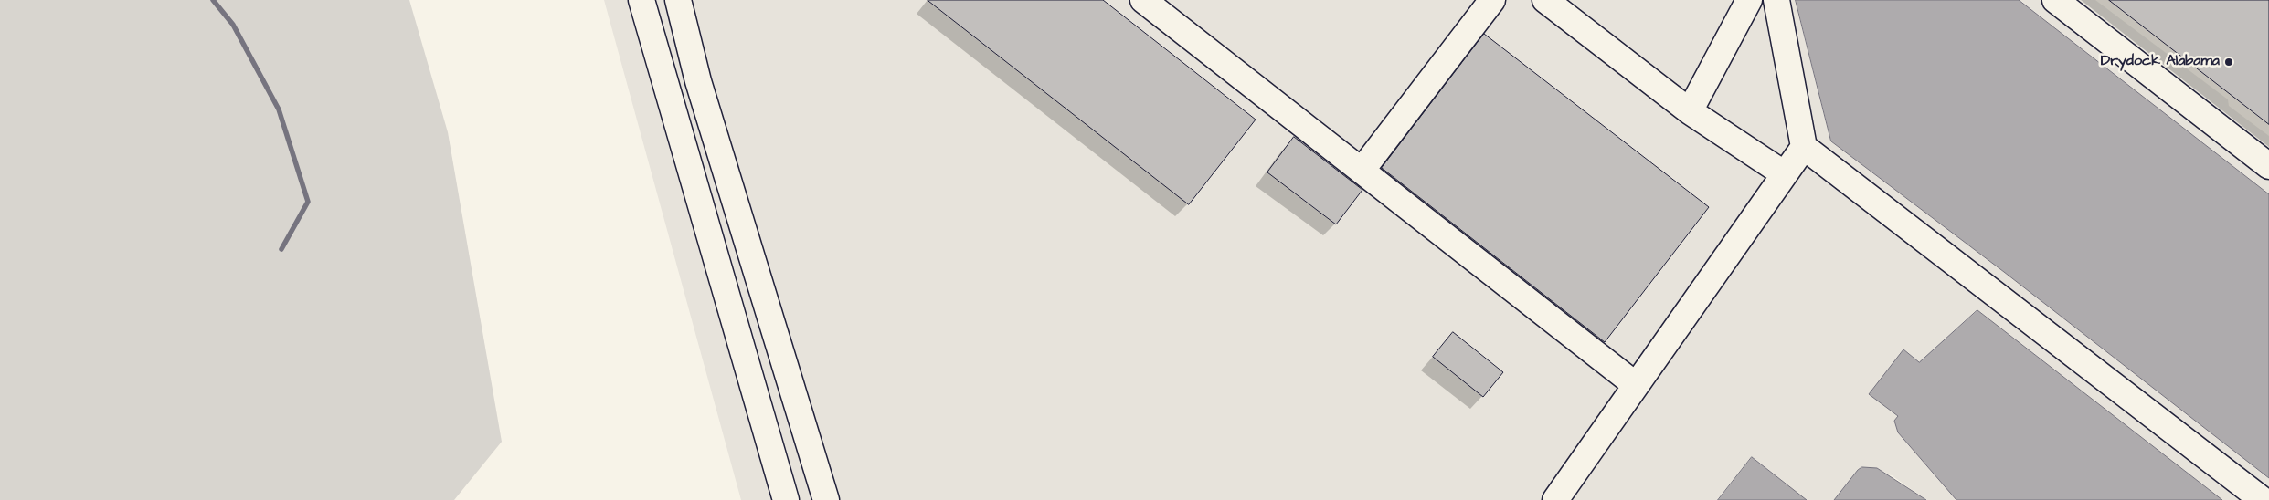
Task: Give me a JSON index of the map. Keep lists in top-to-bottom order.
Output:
{
  "places": ["Drydock Alabama"]
}
